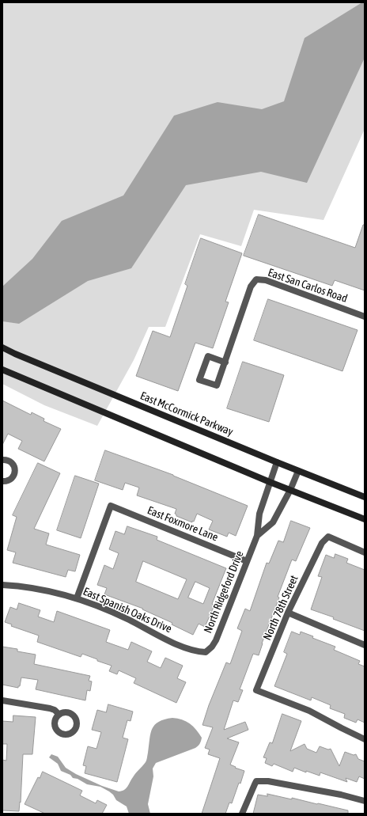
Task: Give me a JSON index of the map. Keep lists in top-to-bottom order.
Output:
{
  "streets": {
    "main road": ["East McCormick Parkway"],
    "street": [
      "East San Carlos Road",
      "East Foxmore Lane",
      "North Ridgeford Drive",
      "North 78th Street",
      "East Spanish Oaks Drive"
    ]
  },
  "crossings": [
    ["East McCormick Parkway", "North Ridgeford Drive"],
    ["East Foxmore Lane", "North Ridgeford Drive"],
    ["East Foxmore Lane", "East Spanish Oaks Drive"],
    ["North Ridgeford Drive", "East Spanish Oaks Drive"]
  ]
}
